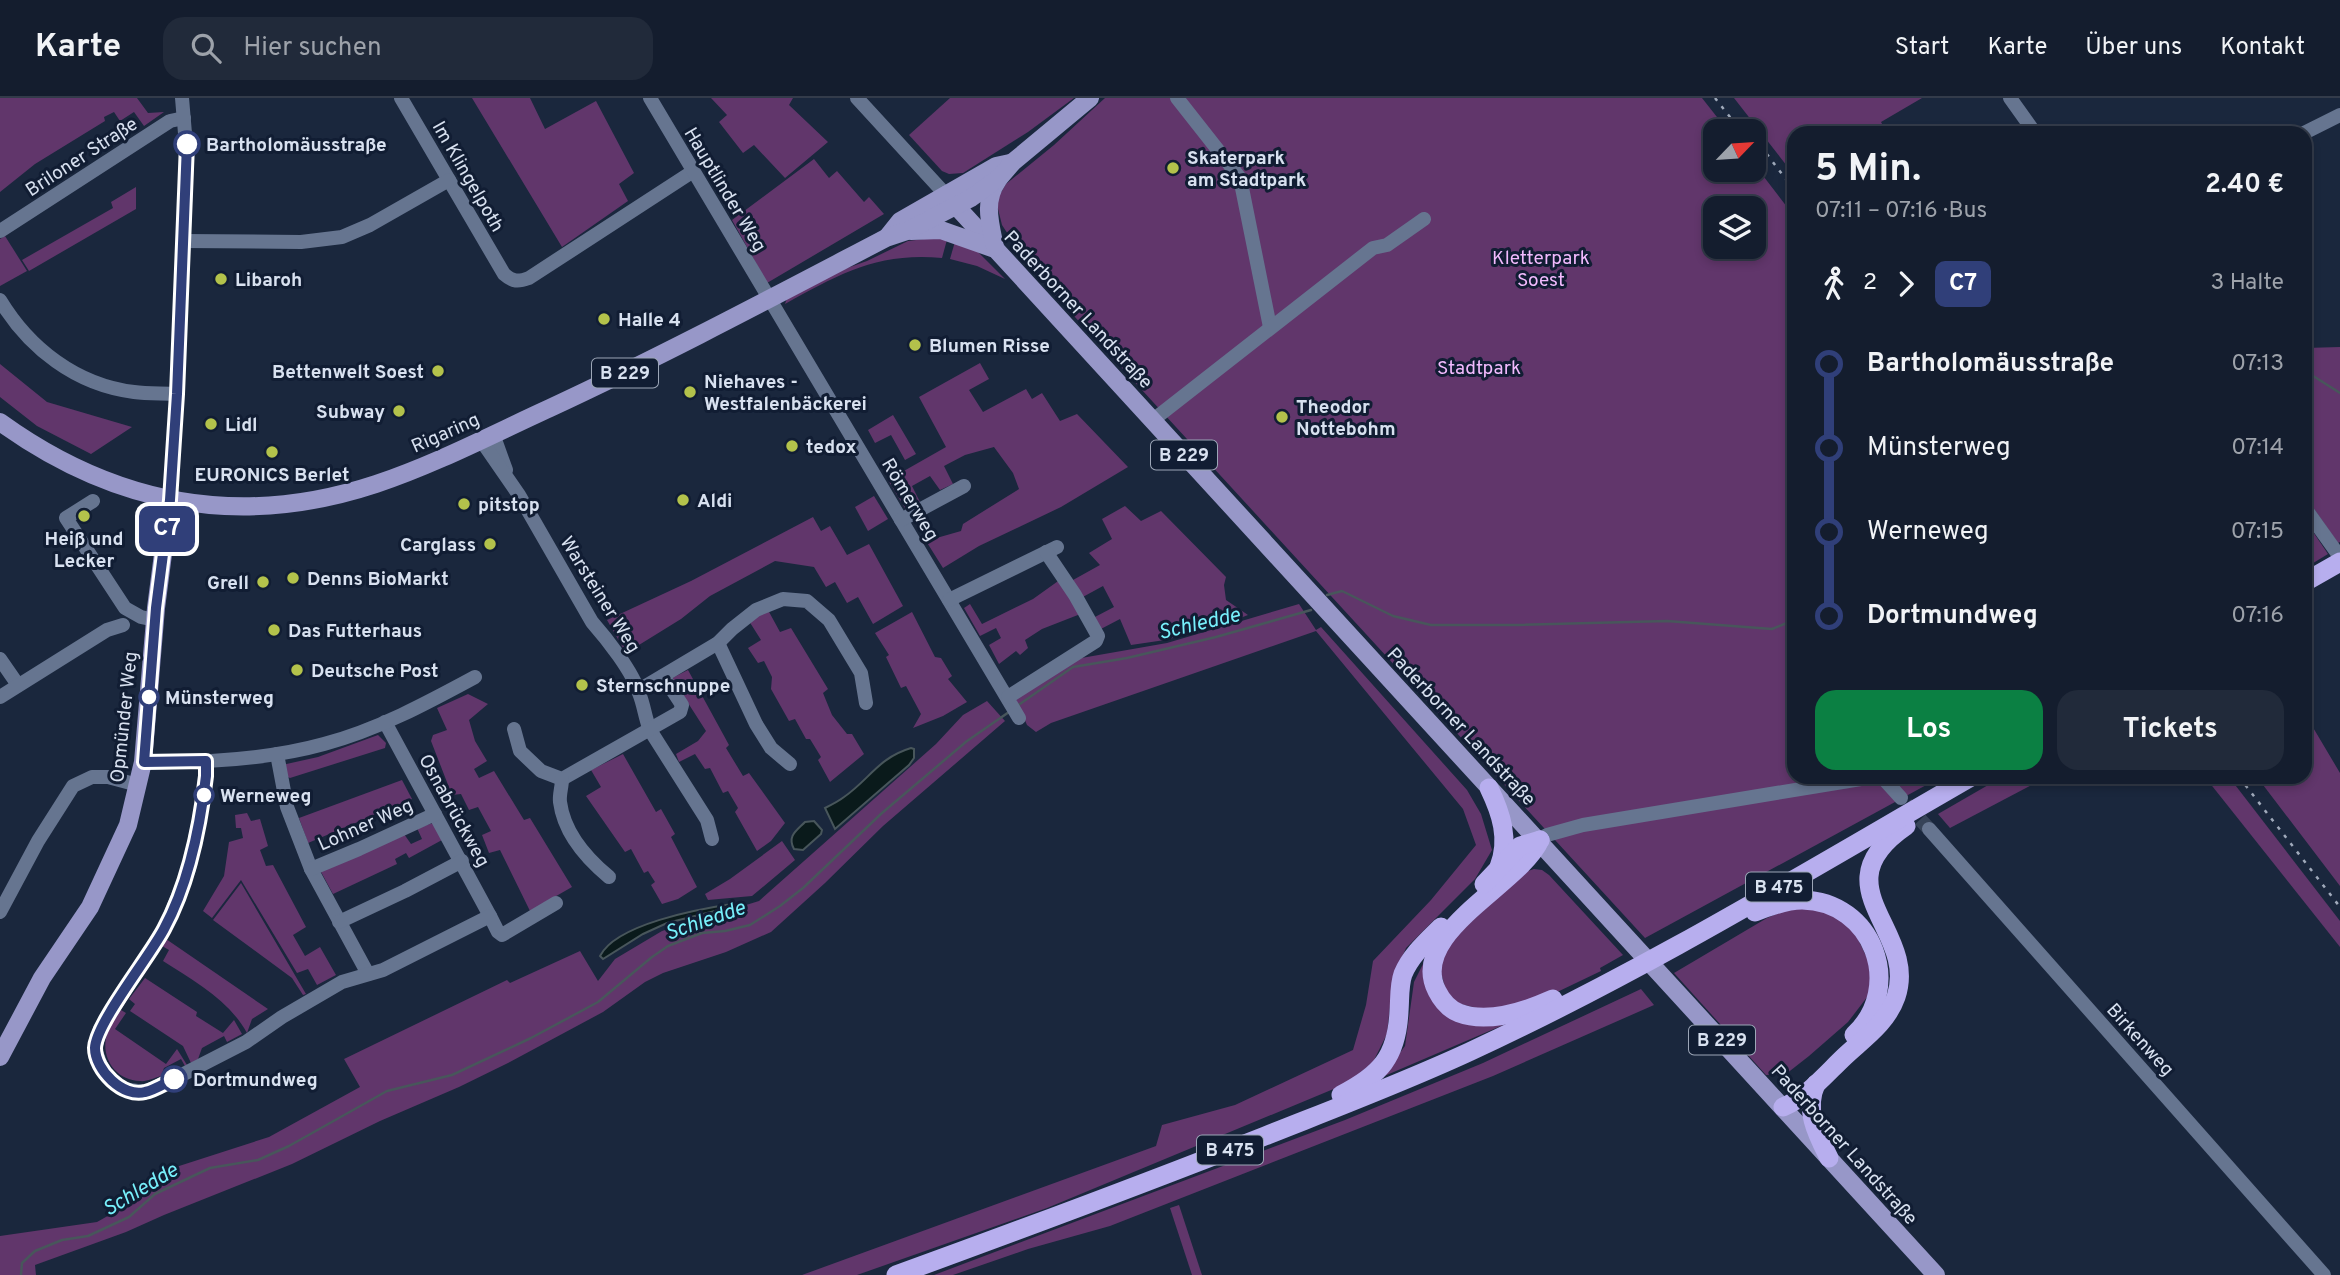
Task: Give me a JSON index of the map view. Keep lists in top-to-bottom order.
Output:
{
  "streets": {
    "highway": ["B 475"],
    "main road": [
      "Paderborner Landstraße",
      "B 229",
      "Rigaring",
      "Opmünder Weg"
    ],
    "street": [
      "Briloner Straße",
      "Im Klingelpoth",
      "Hauptlinder Weg",
      "Römerweg",
      "Warsteiner Weg",
      "Osnabrückweg",
      "Lohner Weg",
      "Birkenweg"
    ]
  },
  "crossings": [
    ["Briloner Straße", "Opmünder Weg"],
    ["Im Klingelpoth", "Hauptlinder Weg"],
    ["Hauptlinder Weg", "Rigaring"],
    ["Hauptlinder Weg", "Römerweg"],
    ["Paderborner Landstraße", "Rigaring"],
    ["Rigaring", "Römerweg"],
    ["Rigaring", "Warsteiner Weg"],
    ["Rigaring", "Opmünder Weg"],
    ["Osnabrückweg", "Lohner Weg"]
  ],
  "water": ["Schledde"],
  "parks": ["Kletterpark Soest", "Stadtpark"],
  "places": [
    "Bartholomäusstraße",
    "Skaterpark am Stadtpark",
    "Libaroh",
    "Halle 4",
    "Blumen Risse",
    "Bettenwelt Soest",
    "Niehaves - Westfalenbäckerei",
    "Subway",
    "Theodor Nottebohm",
    "Lidl",
    "tedox",
    "EURONICS Berlet",
    "Aldi",
    "pitstop",
    "Heiß und Lecker",
    "Carglass",
    "Denns BioMarkt",
    "Grell",
    "Das Futterhaus",
    "Deutsche Post",
    "Sternschnuppe",
    "Münsterweg",
    "Werneweg",
    "Dortmundweg"
  ],
  "lines": ["bus line C7"],
  "north": "top right",
  "page": {
    "header": "Karte",
    "search": "Hier suchen",
    "nav": [
      "Start",
      "Karte",
      "Über uns",
      "Kontakt"
    ],
    "on_map": "C7",
    "heading": ["5 Min.", "07:11 – 07:16 · Bus", "2.40 €"],
    "legs": ["2", "C7", "3 Halte"],
    "list": [
      {
        "name": "Bartholomäusstraße",
        "value": "07:13"
      },
      {
        "name": "Münsterweg",
        "value": "07:14"
      },
      {
        "name": "Werneweg",
        "value": "07:15"
      },
      {
        "name": "Dortmundweg",
        "value": "07:16"
      }
    ],
    "buttons": ["Los", "Tickets"]
  }
}
